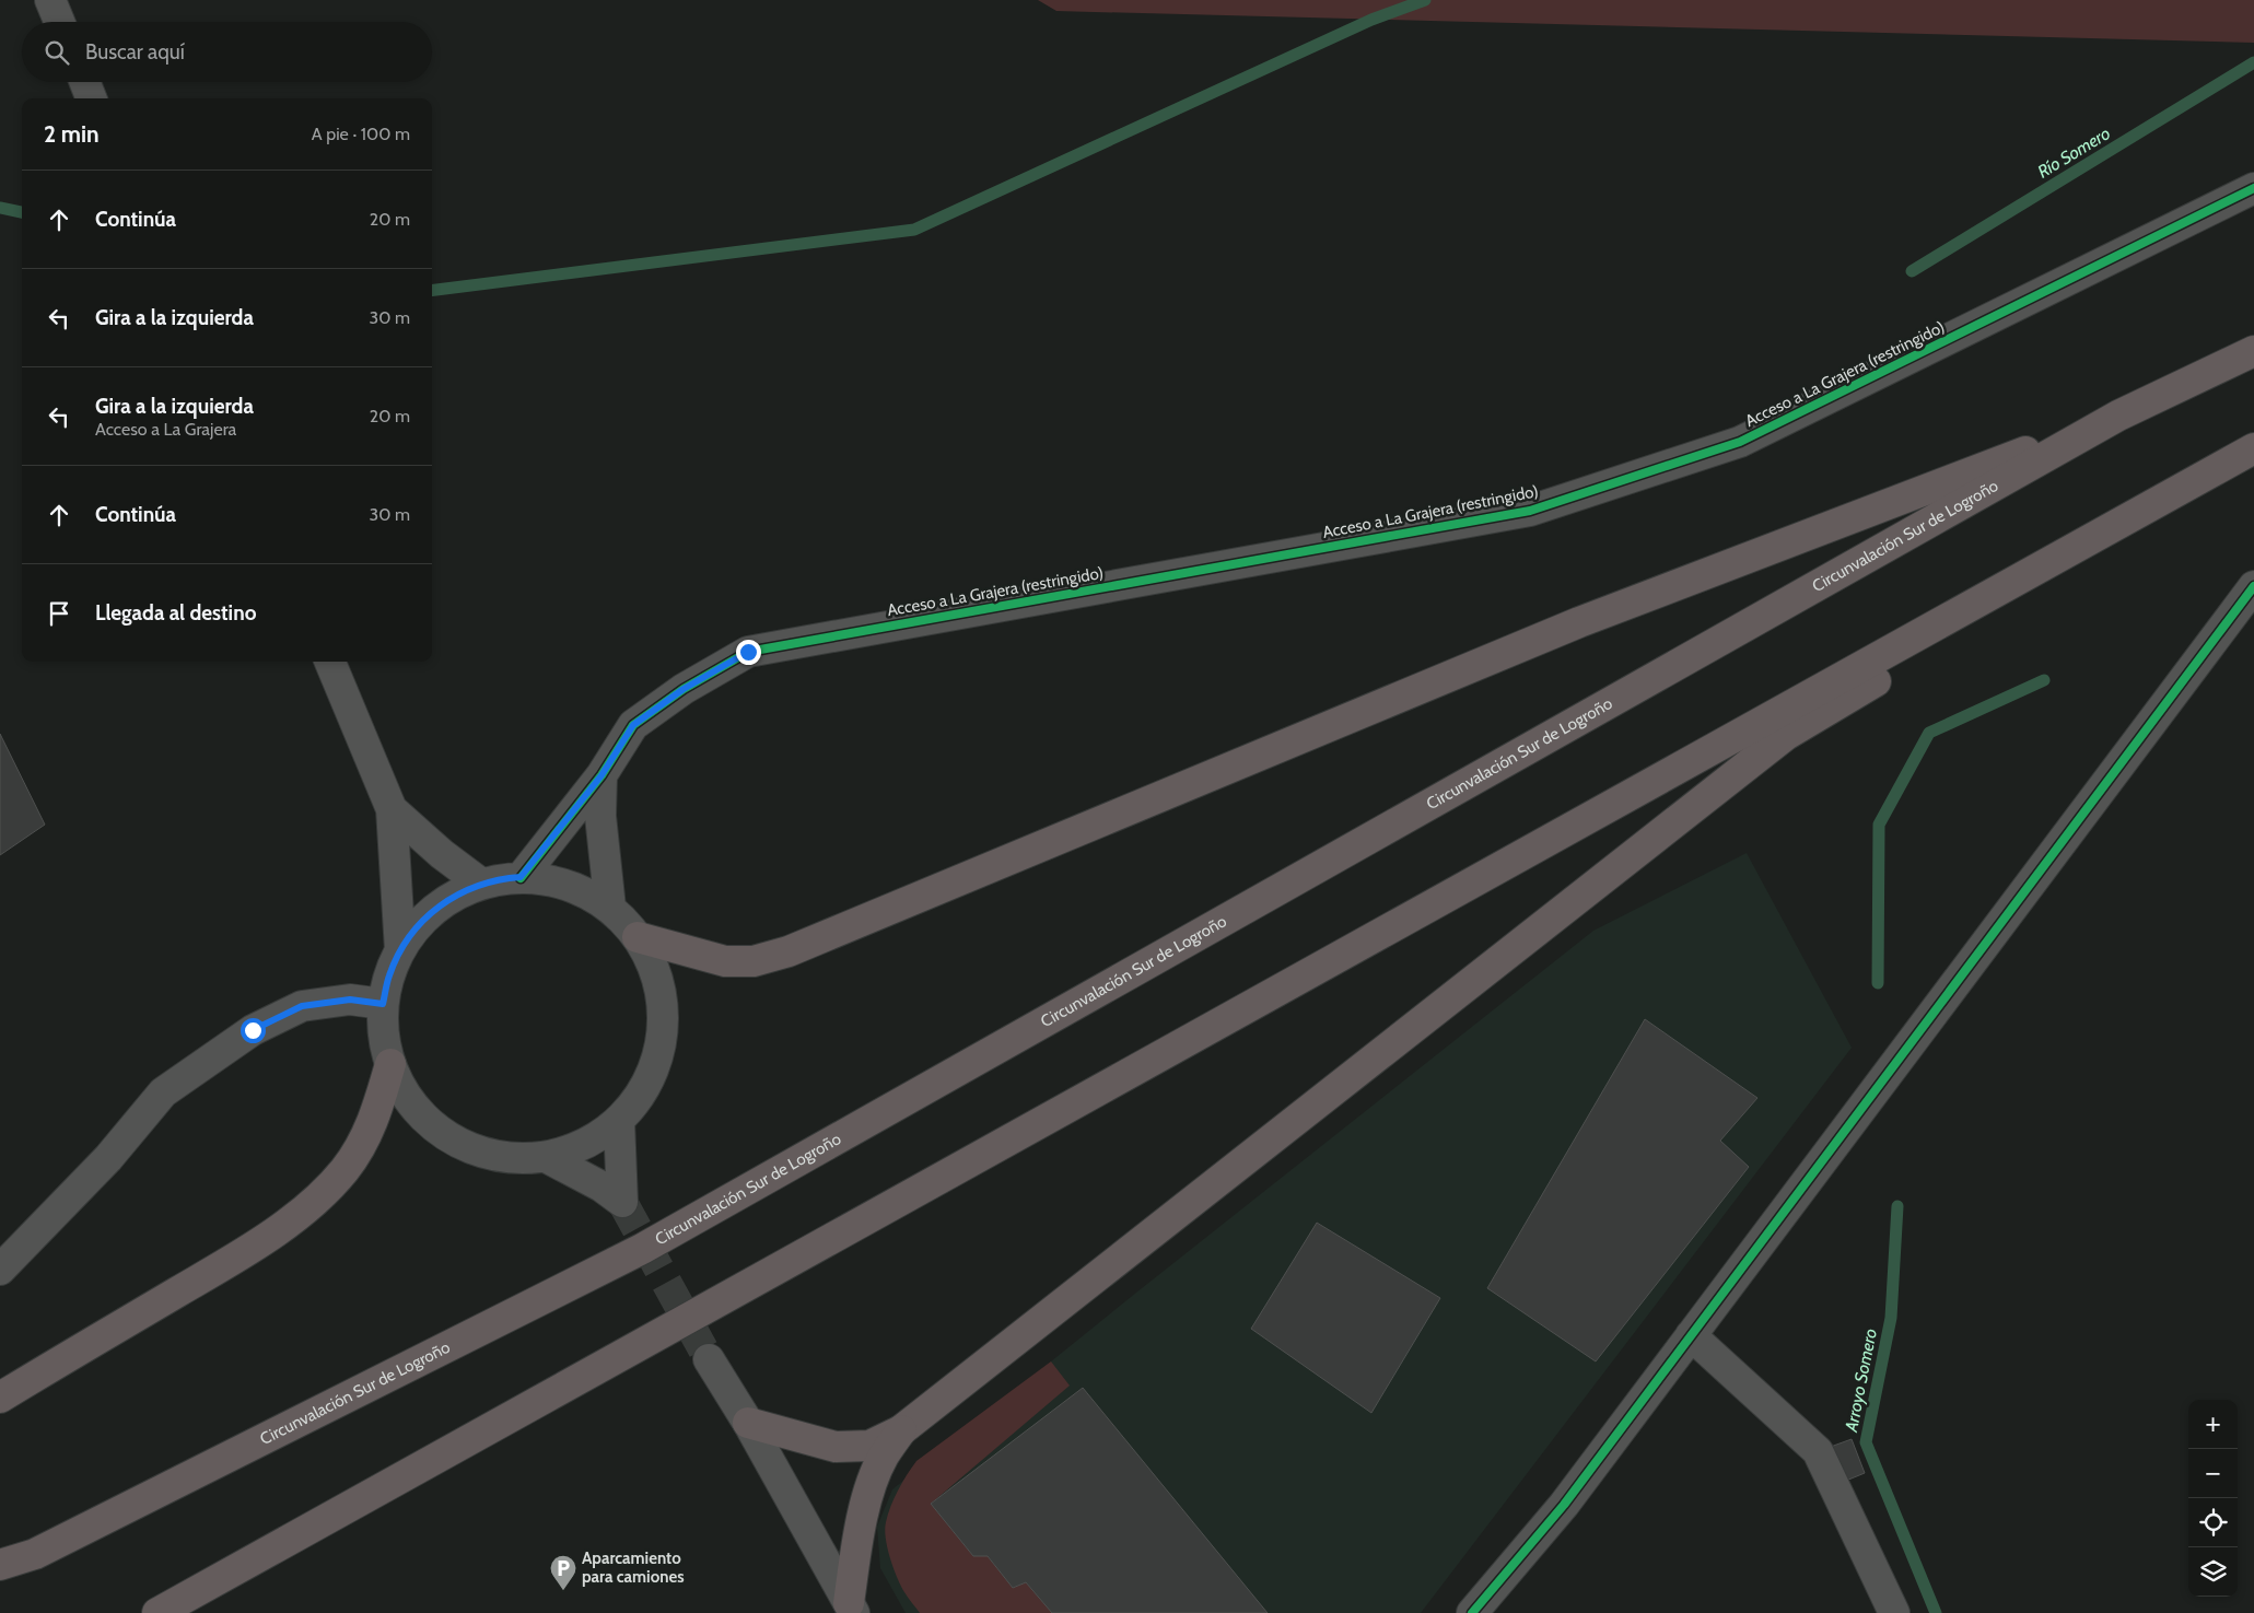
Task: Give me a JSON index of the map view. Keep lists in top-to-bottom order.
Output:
{
  "streets": {
    "highway": ["Circunvalación Sur de Logroño"],
    "street": ["Acceso a La Grajera (restringido)"]
  },
  "water": ["Río Somero", "Arroyo Somero"],
  "places": {
    "parking": ["Aparcamiento para camiones"]
  },
  "page": {
    "search": "Buscar aquí",
    "heading": ["2 min", "A pie · 100 m"],
    "list": [
      ["Continúa", "20 m"],
      ["Gira a la izquierda", "30 m"],
      ["Gira a la izquierda", "Acceso a La Grajera", "20 m"],
      ["Continúa", "30 m"],
      "Llegada al destino"
    ],
    "map_buttons": ["+", "−"]
  }
}
